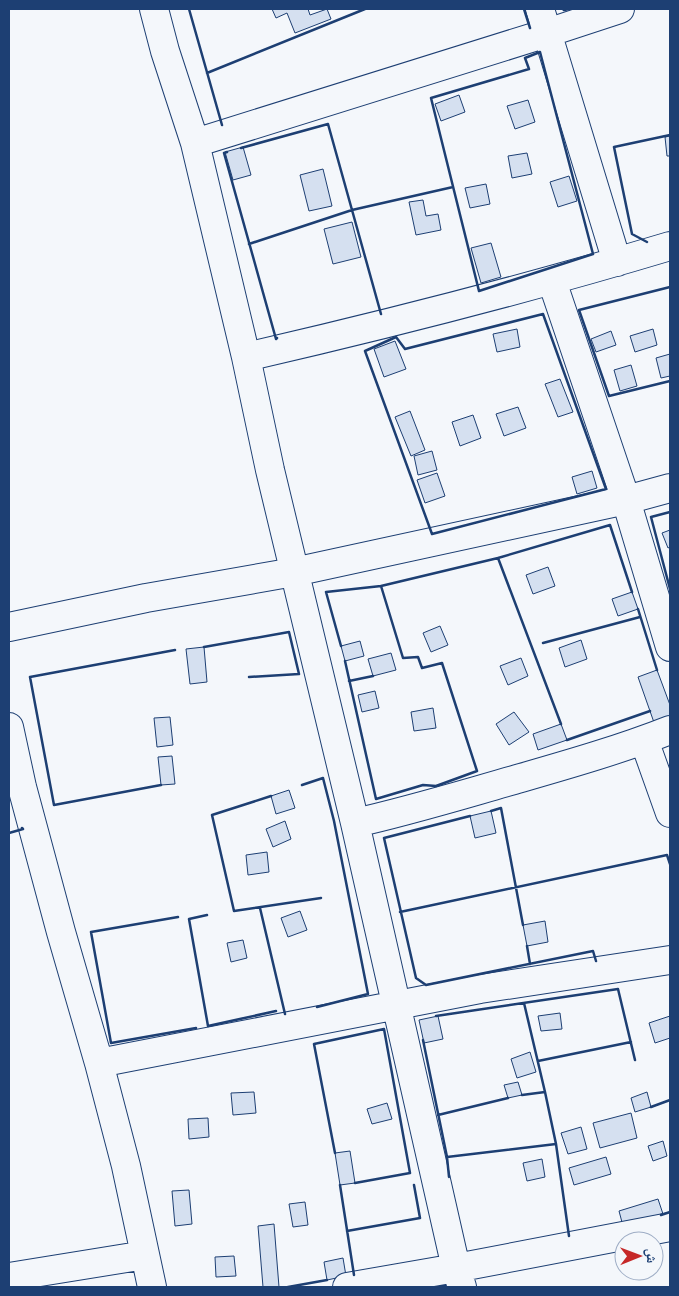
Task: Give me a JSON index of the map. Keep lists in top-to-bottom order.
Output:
{
  "north": "right"
}
